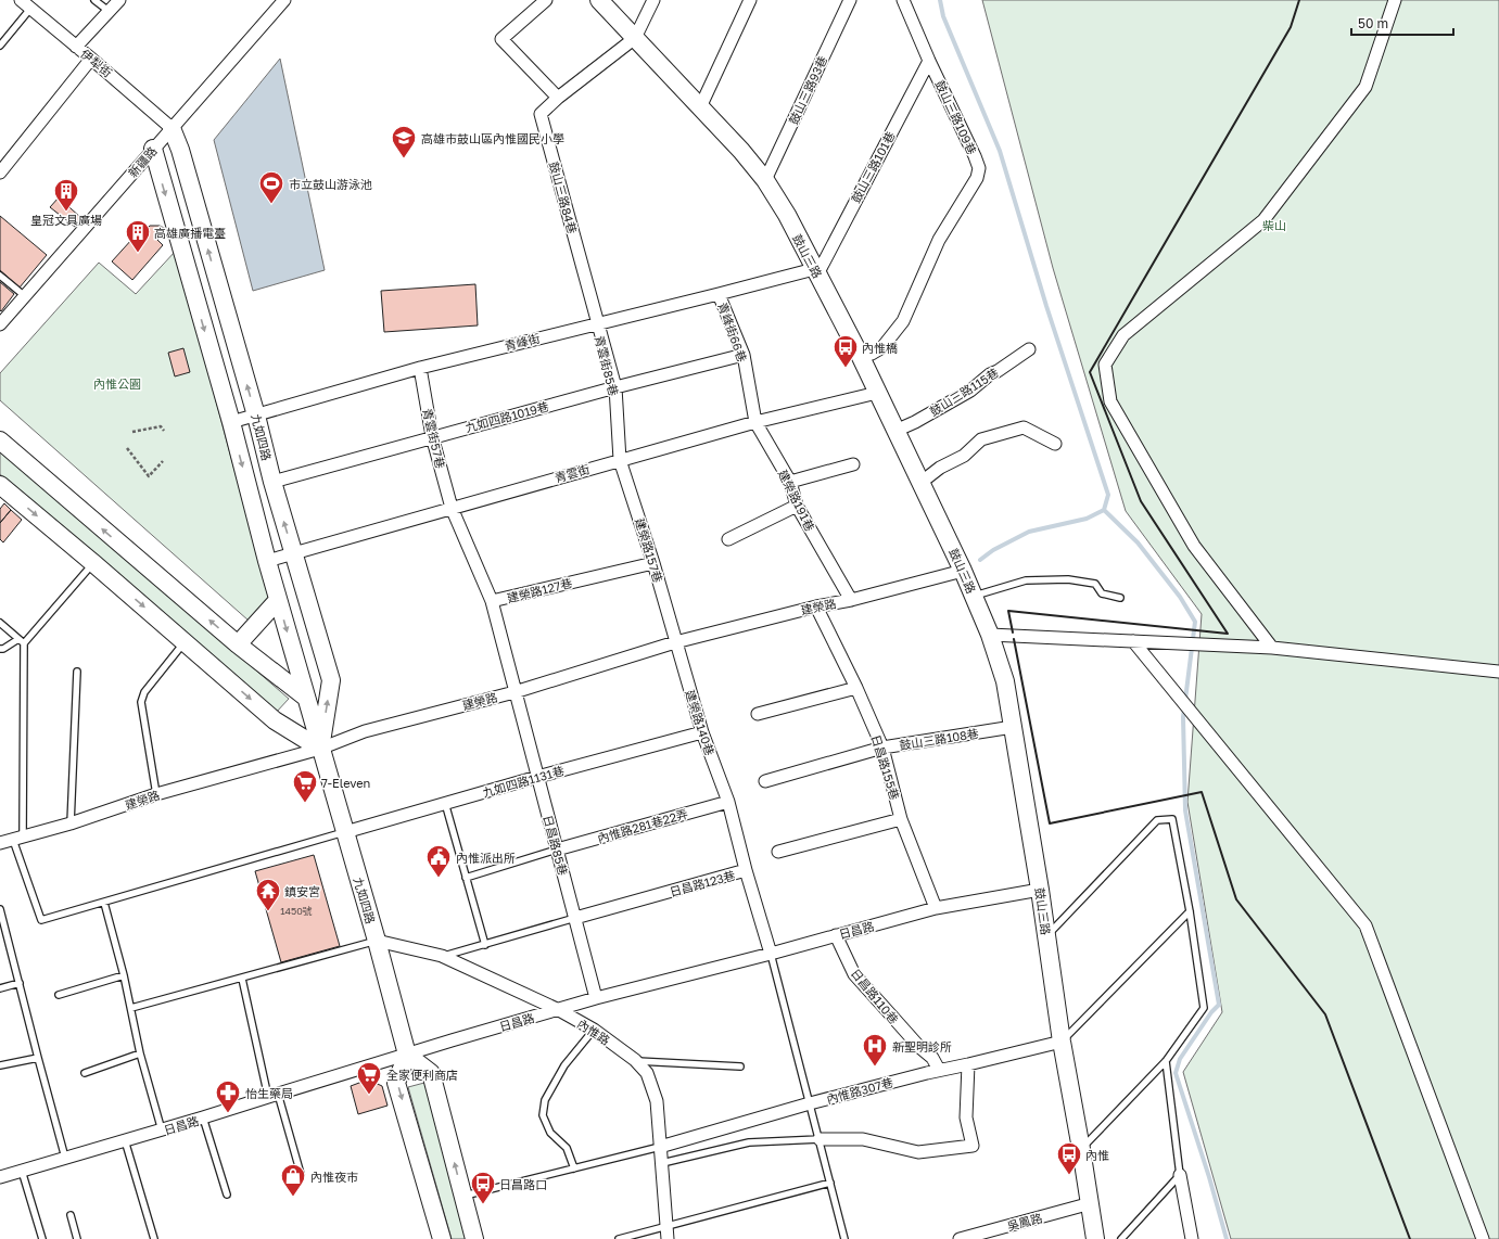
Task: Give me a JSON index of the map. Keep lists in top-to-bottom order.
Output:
{
  "streets": {
    "street": [
      "伊犁街",
      "鼓山三路93巷",
      "鼓山三路109巷",
      "新疆路",
      "鼓山三路101巷",
      "鼓山三路84巷",
      "鼓山三路",
      "青峰街66巷",
      "青峰街",
      "青雲街85巷",
      "鼓山三路115巷",
      "九如四路1019巷",
      "九如四路",
      "青雲街57巷",
      "青雲街",
      "建榮路191巷",
      "建榮路157巷",
      "建榮路127巷",
      "建榮路",
      "建榮路140巷",
      "鼓山三路108巷",
      "日昌路155巷",
      "九如四路1131巷",
      "內惟路281巷22弄",
      "日昌路85巷",
      "日昌路123巷",
      "日昌路",
      "日昌路110巷",
      "內惟路",
      "內惟路307巷",
      "吳鳳路"
    ]
  },
  "crossings": [
    ["伊犁街", "新疆路"],
    ["伊犁街", "九如四路"],
    ["鼓山三路93巷", "鼓山三路"],
    ["鼓山三路109巷", "鼓山三路101巷"],
    ["鼓山三路109巷", "鼓山三路"],
    ["新疆路", "九如四路"],
    ["鼓山三路101巷", "鼓山三路"],
    ["鼓山三路101巷", "青峰街"],
    ["鼓山三路84巷", "鼓山三路"],
    ["鼓山三路84巷", "青峰街"],
    ["鼓山三路84巷", "青雲街85巷"],
    ["鼓山三路", "青峰街"],
    ["鼓山三路", "鼓山三路115巷"],
    ["鼓山三路", "青雲街"],
    ["鼓山三路", "建榮路"],
    ["鼓山三路", "鼓山三路108巷"],
    ["鼓山三路", "日昌路"],
    ["鼓山三路", "內惟路307巷"],
    ["鼓山三路", "吳鳳路"],
    ["青峰街66巷", "青峰街"],
    ["青峰街66巷", "九如四路1019巷"],
    ["青峰街66巷", "青雲街"],
    ["青峰街66巷", "建榮路191巷"],
    ["青峰街", "青雲街85巷"],
    ["青峰街", "九如四路"],
    ["青峰街", "青雲街57巷"],
    ["青雲街85巷", "九如四路1019巷"],
    ["青雲街85巷", "青雲街"],
    ["青雲街85巷", "建榮路157巷"],
    ["九如四路1019巷", "九如四路"],
    ["九如四路1019巷", "青雲街57巷"],
    ["九如四路", "青雲街"],
    ["九如四路", "建榮路"],
    ["九如四路", "九如四路1131巷"],
    ["九如四路", "日昌路"],
    ["九如四路", "內惟路"],
    ["青雲街57巷", "青雲街"],
    ["青雲街57巷", "建榮路127巷"],
    ["青雲街", "建榮路191巷"],
    ["青雲街", "建榮路157巷"],
    ["建榮路191巷", "建榮路"],
    ["建榮路157巷", "建榮路127巷"],
    ["建榮路157巷", "建榮路"],
    ["建榮路157巷", "建榮路140巷"],
    ["建榮路127巷", "建榮路"],
    ["建榮路127巷", "日昌路85巷"],
    ["建榮路", "建榮路140巷"],
    ["建榮路", "日昌路155巷"],
    ["建榮路", "日昌路85巷"],
    ["建榮路140巷", "九如四路1131巷"],
    ["建榮路140巷", "內惟路281巷22弄"],
    ["建榮路140巷", "日昌路123巷"],
    ["鼓山三路108巷", "日昌路155巷"],
    ["日昌路155巷", "日昌路"],
    ["九如四路1131巷", "日昌路85巷"],
    ["內惟路281巷22弄", "日昌路85巷"],
    ["日昌路85巷", "日昌路123巷"],
    ["日昌路85巷", "日昌路"],
    ["日昌路123巷", "日昌路"],
    ["日昌路", "日昌路110巷"],
    ["日昌路", "內惟路"],
    ["日昌路110巷", "內惟路307巷"],
    ["內惟路", "內惟路307巷"]
  ],
  "parks": ["柴山", "內惟公園"],
  "places": {
    "school or university": ["高雄市鼓山區內惟國民小學"],
    "sports": ["市立鼓山游泳池"],
    "building": ["皇冠文具廣場", "高雄廣播電臺"],
    "bus stop": ["內惟橋", "內惟", "日昌路口"],
    "supermarket": ["7-Eleven", "全家便利商店"],
    "public building": ["內惟派出所"],
    "temple": ["鎮安宮"],
    "hospital": ["新聖明診所"],
    "pharmacy": ["怡生藥局"],
    "shop": ["內惟夜市"]
  },
  "house_numbers": ["1450號"],
  "scale_bar": "50 m"
}
